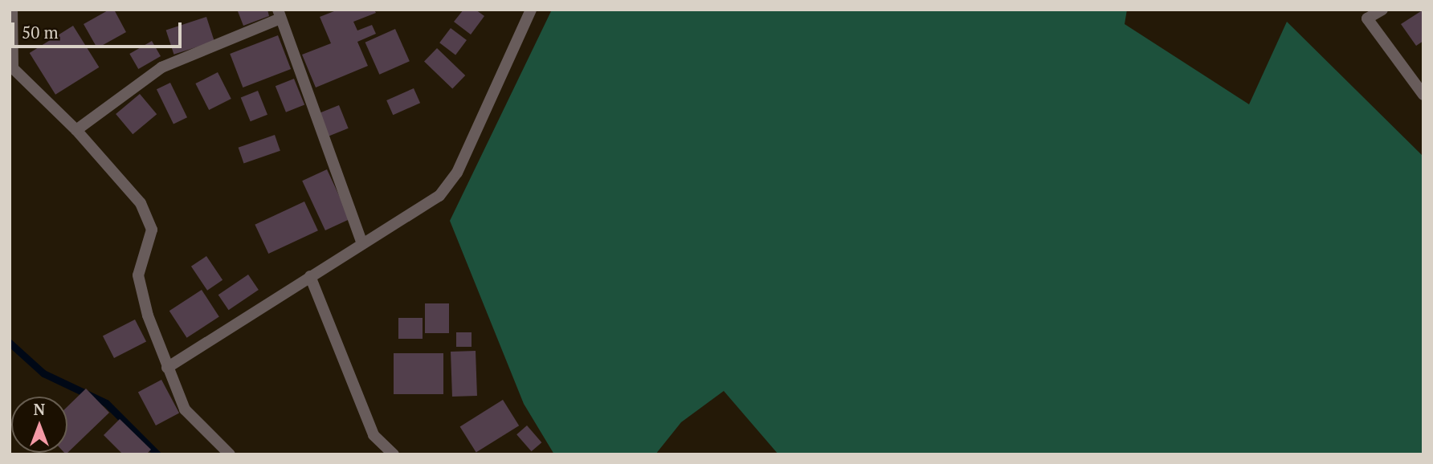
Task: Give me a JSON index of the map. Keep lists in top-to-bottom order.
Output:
{
  "scale_bar": "50 m",
  "north": "top"
}
